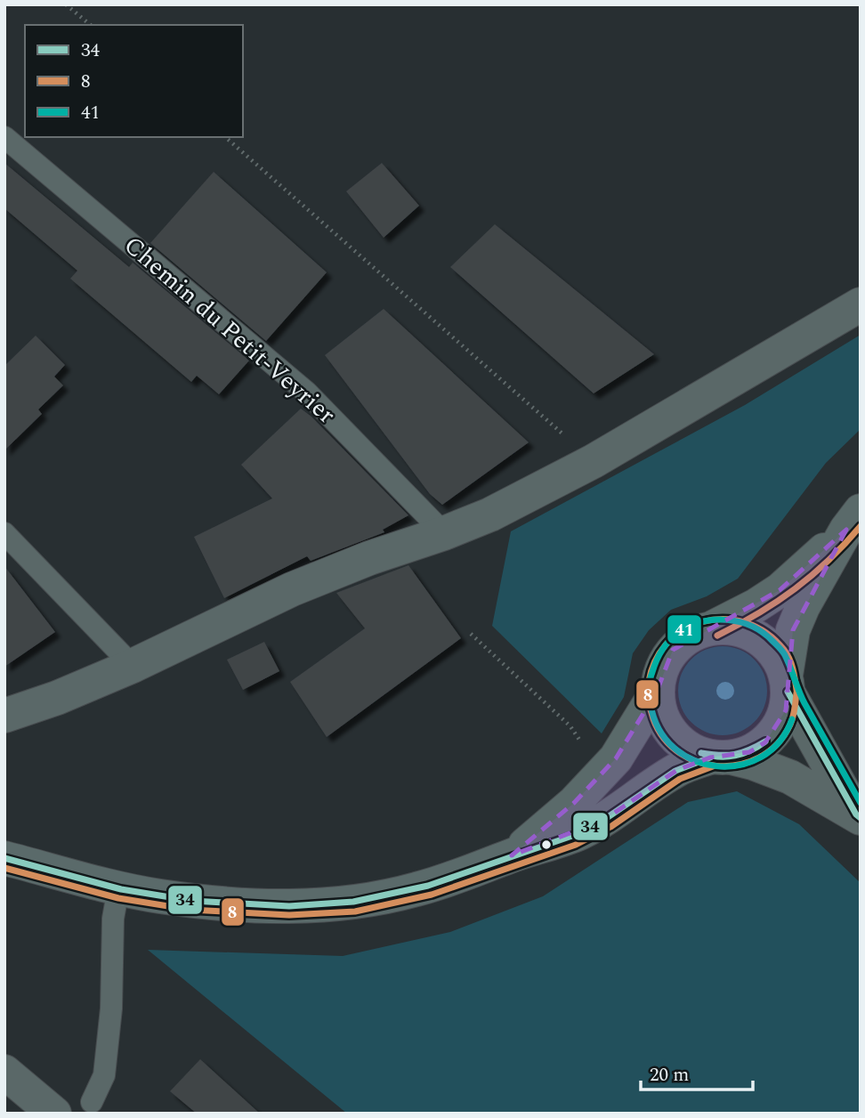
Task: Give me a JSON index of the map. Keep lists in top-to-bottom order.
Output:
{
  "streets": {
    "lane": ["Chemin du Petit-Veyrier"]
  },
  "lines": ["transit line 8", "transit line 41", "transit line 34"],
  "legend": ["34", "8", "41"],
  "scale_bar": "20 m"
}
